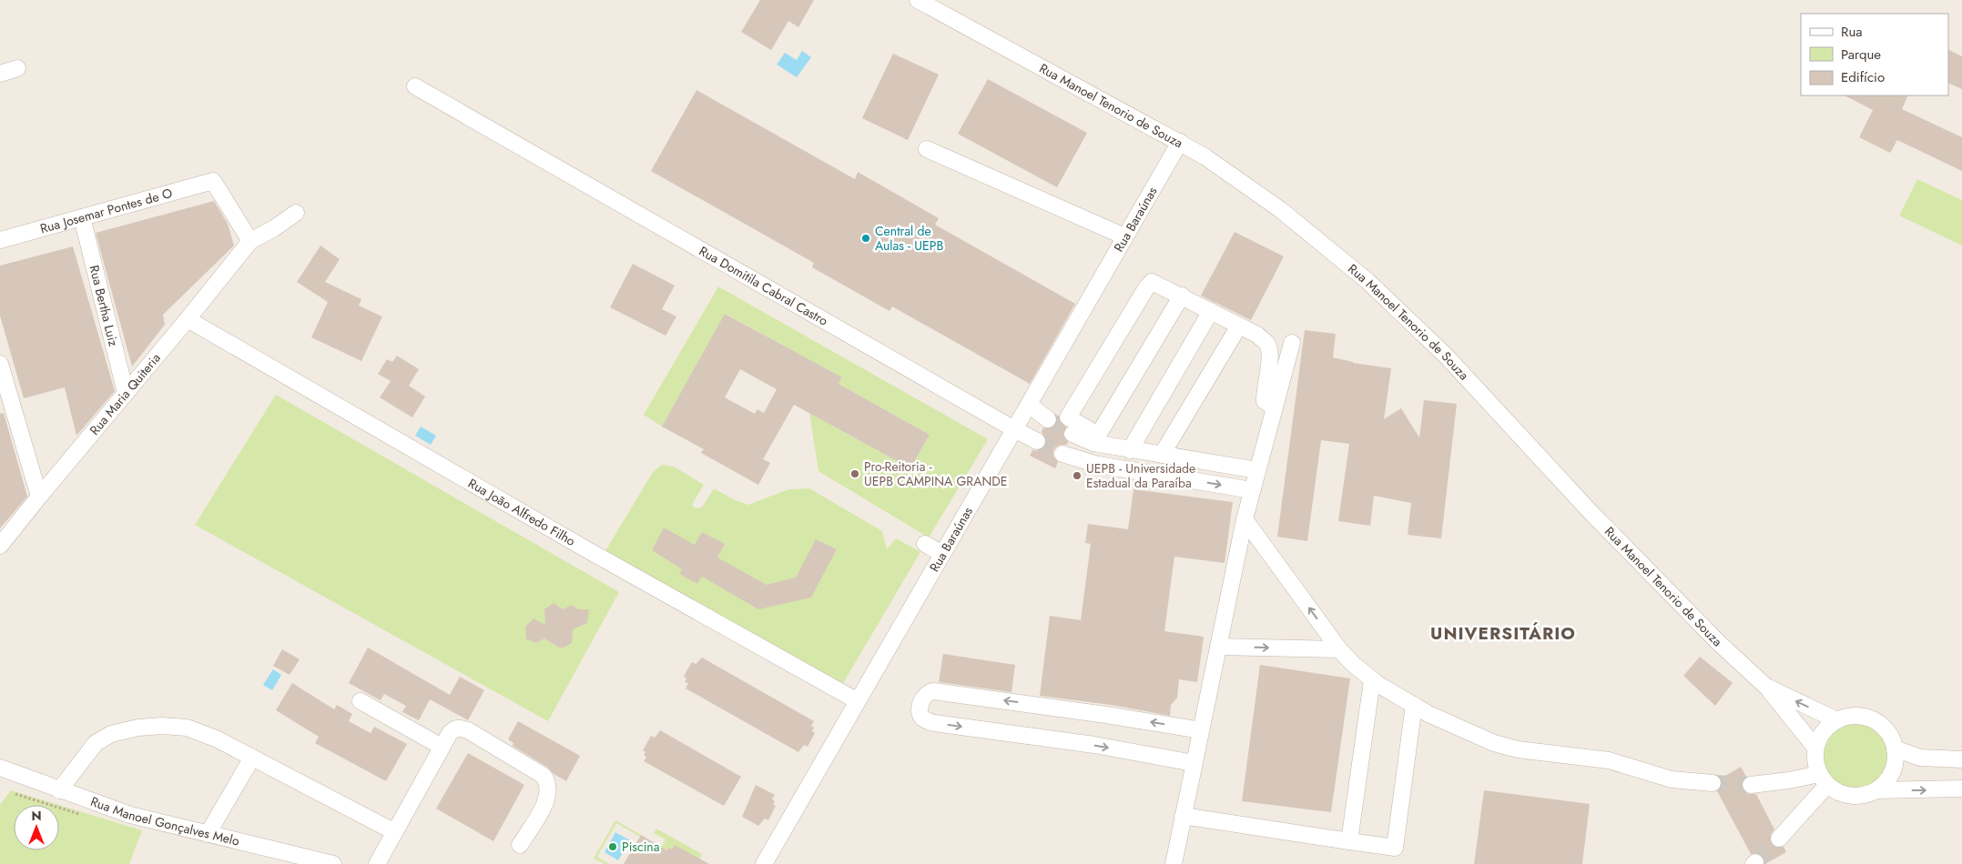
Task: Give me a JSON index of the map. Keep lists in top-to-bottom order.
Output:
{
  "streets": {
    "street": [
      "Rua Manoel Tenorio de Souza",
      "Rua Josemar Pontes de O",
      "Rua Baraúnas",
      "Rua Domitila Cabral Castro",
      "Rua Bertha Luiz",
      "Rua Maria Quiteria",
      "Rua João Alfredo Filho",
      "Rua Manoel Gonçalves Melo"
    ]
  },
  "crossings": [
    ["Rua Manoel Tenorio de Souza", "Rua Baraúnas"],
    ["Rua Josemar Pontes de O", "Rua Bertha Luiz"],
    ["Rua Josemar Pontes de O", "Rua Maria Quiteria"],
    ["Rua Baraúnas", "Rua Domitila Cabral Castro"],
    ["Rua Baraúnas", "Rua João Alfredo Filho"],
    ["Rua Bertha Luiz", "Rua Maria Quiteria"],
    ["Rua Maria Quiteria", "Rua João Alfredo Filho"]
  ],
  "districts": ["UNIVERSITÁRIO"],
  "places": [
    "Central de Aulas - UEPB",
    "Pro-Reitoria - UEPB CAMPINA GRANDE",
    "UEPB - Universidade Estadual da Paraíba",
    "Piscina"
  ],
  "legend": ["Rua", "Parque", "Edifício"],
  "north": "top"
}
